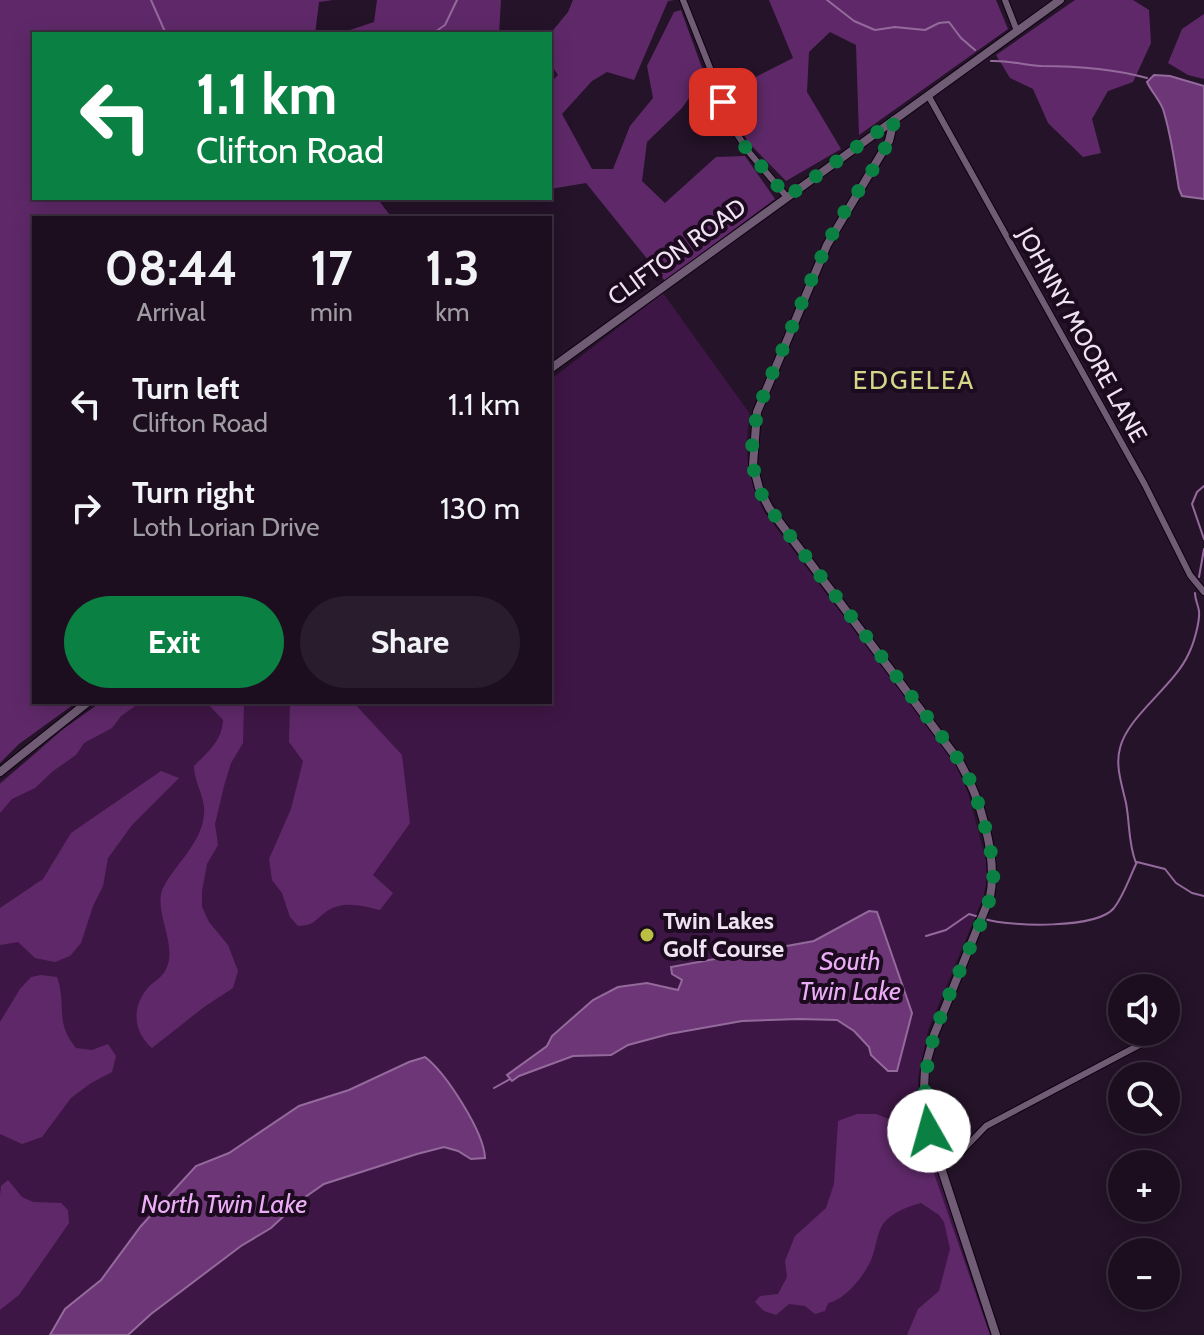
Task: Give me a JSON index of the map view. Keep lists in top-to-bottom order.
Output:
{
  "streets": {
    "street": ["CLIFTON ROAD", "JOHNNY MOORE LANE"]
  },
  "crossings": [
    ["CLIFTON ROAD", "JOHNNY MOORE LANE"]
  ],
  "districts": ["EDGELEA"],
  "water": ["South Twin Lake", "North Twin Lake"],
  "places": ["Twin Lakes Golf Course"],
  "page": {
    "turn": ["1.1 km", "Clifton Road"],
    "eta": [
      "08:44",
      "Arrival",
      "17",
      "min",
      "1.3",
      "km"
    ],
    "list": [
      {
        "name": "Turn left",
        "note": "Clifton Road",
        "value": "1.1 km"
      },
      {
        "name": "Turn right",
        "note": "Loth Lorian Drive",
        "value": "130 m"
      }
    ],
    "buttons": ["Exit", "Share"],
    "map_buttons": ["+", "−"]
  }
}
